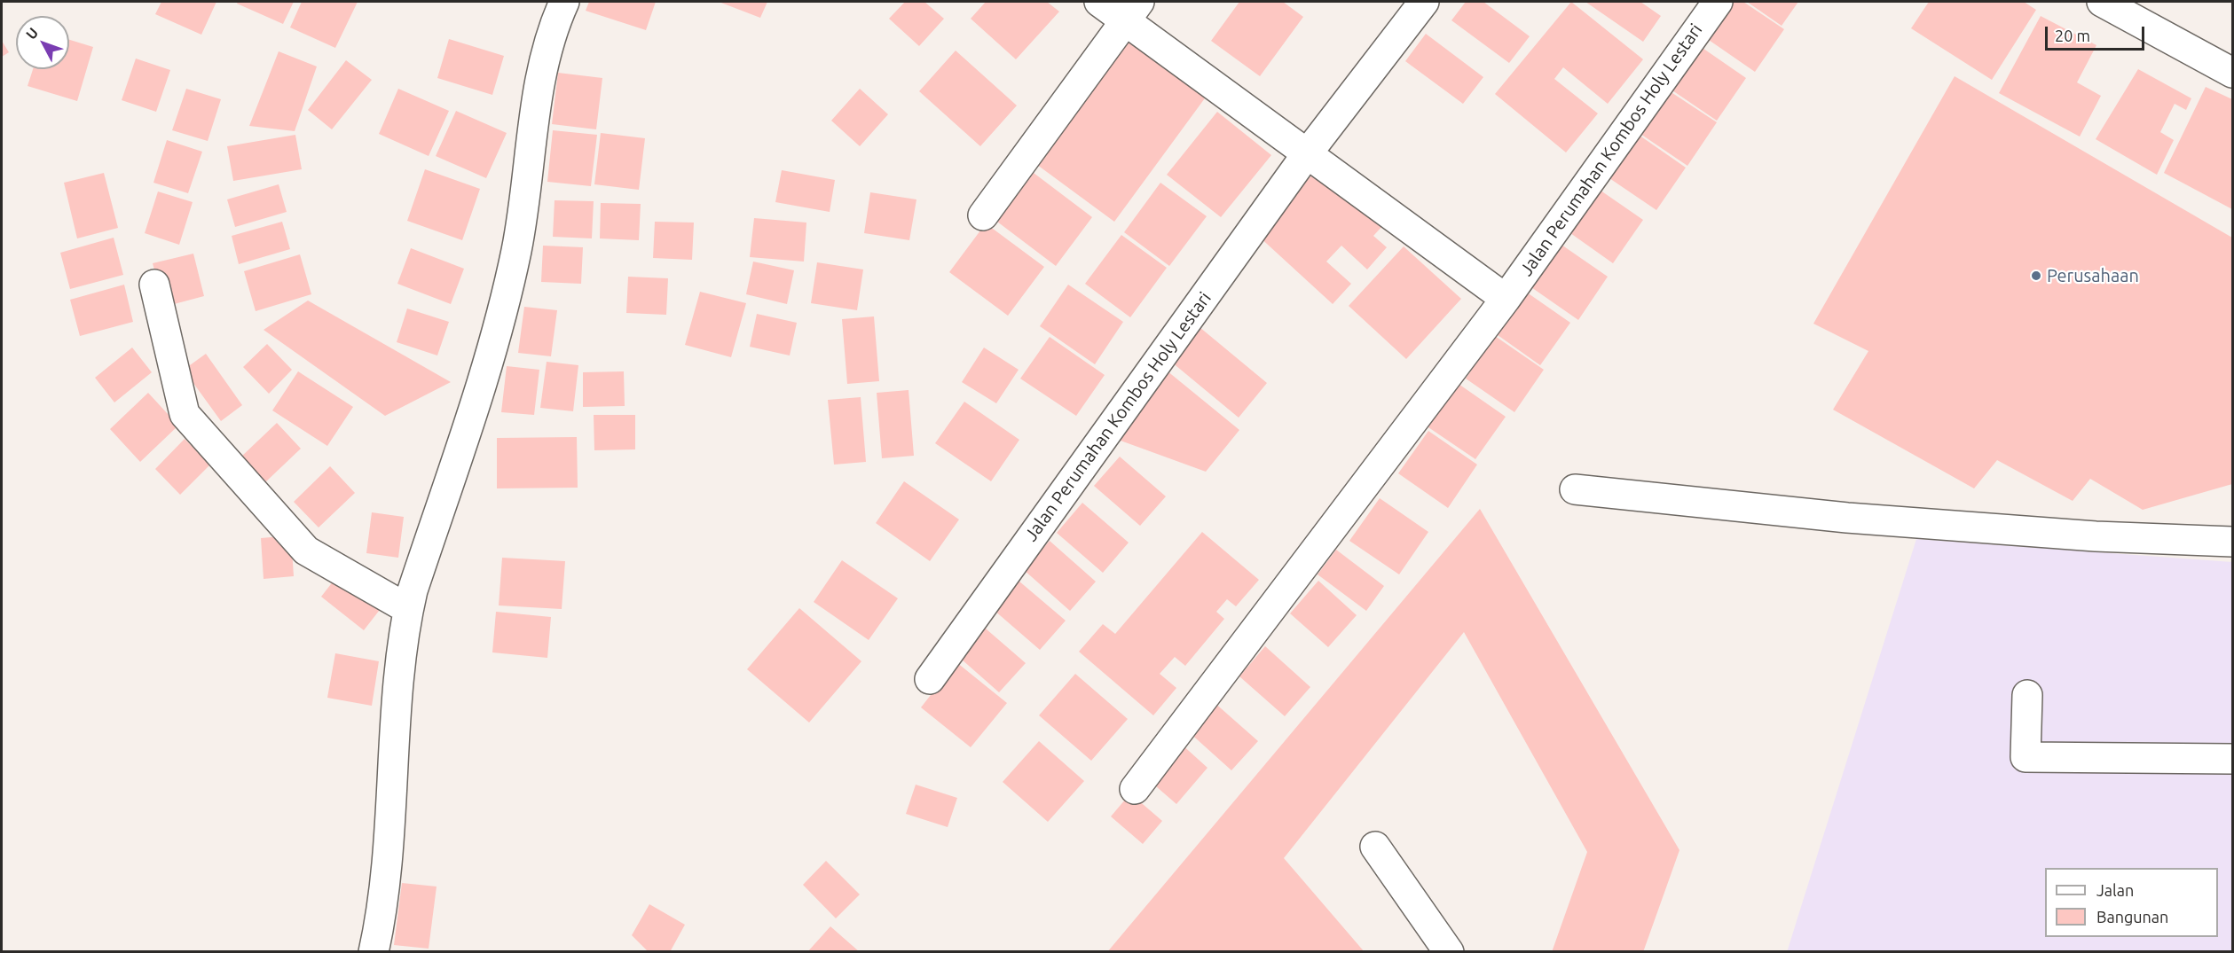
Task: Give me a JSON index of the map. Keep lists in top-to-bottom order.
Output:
{
  "streets": {
    "street": ["Jalan Perumahan Kombos Holy Lestari"]
  },
  "places": ["Perusahaan"],
  "legend": ["Jalan", "Bangunan"],
  "scale_bar": "20 m",
  "north": "top left"
}
